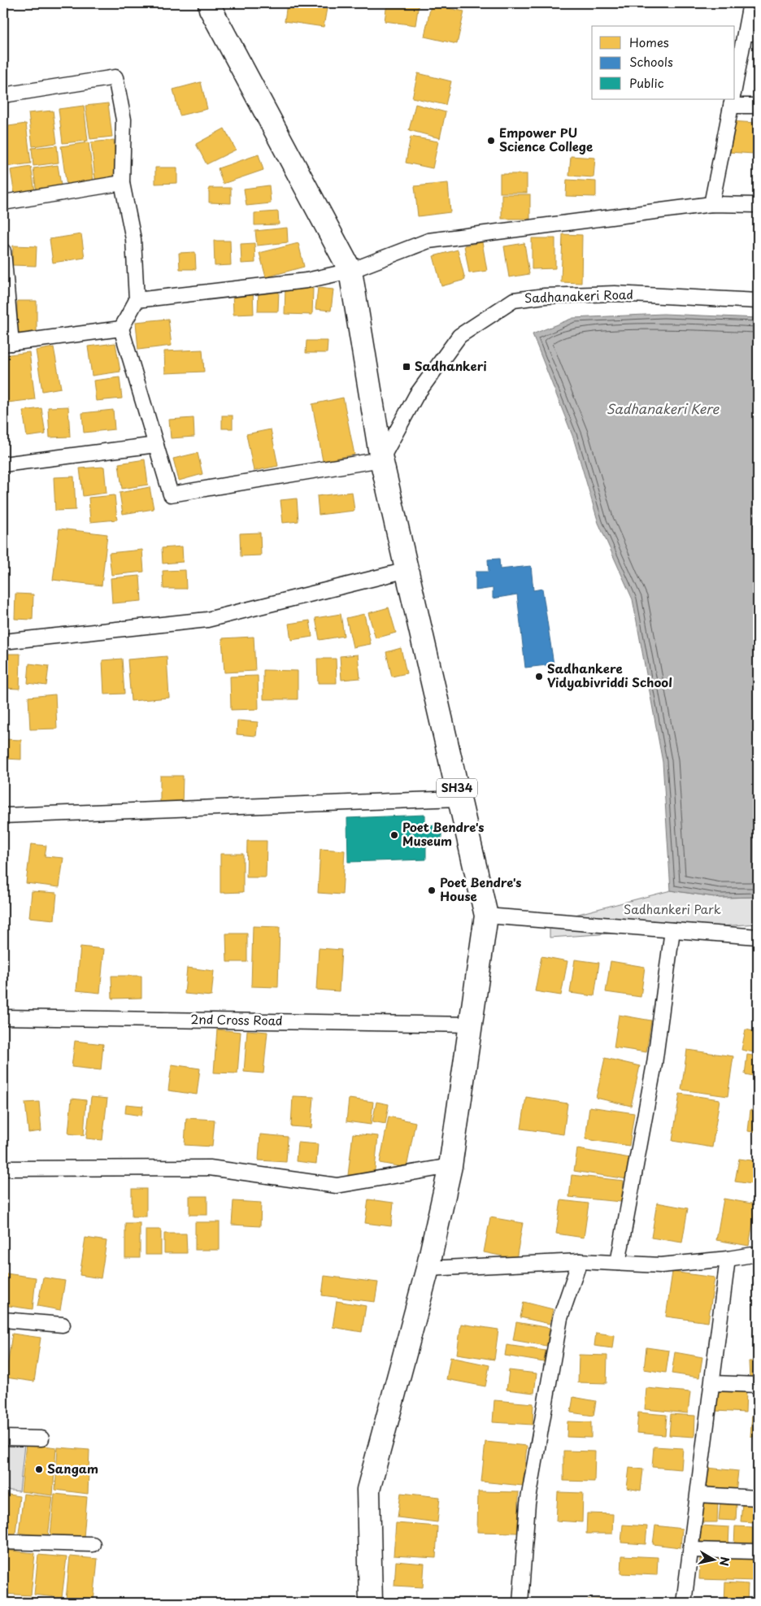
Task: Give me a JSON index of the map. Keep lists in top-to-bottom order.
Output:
{
  "streets": {
    "main road": ["SH34"],
    "street": ["Sadhanakeri Road", "2nd Cross Road"]
  },
  "crossings": [
    ["Sadhanakeri Road", "SH34"],
    ["SH34", "2nd Cross Road"]
  ],
  "water": ["Sadhanakeri Kere"],
  "parks": ["Sadhankeri Park"],
  "places": {
    "other": [
      "Empower PU Science College",
      "Sadhankere Vidyabivriddi School",
      "Poet Bendre's Museum",
      "Poet Bendre's House",
      "Sangam"
    ],
    "transit": ["Sadhankeri"]
  },
  "legend": ["Homes", "Schools", "Public"],
  "north": "right"
}
